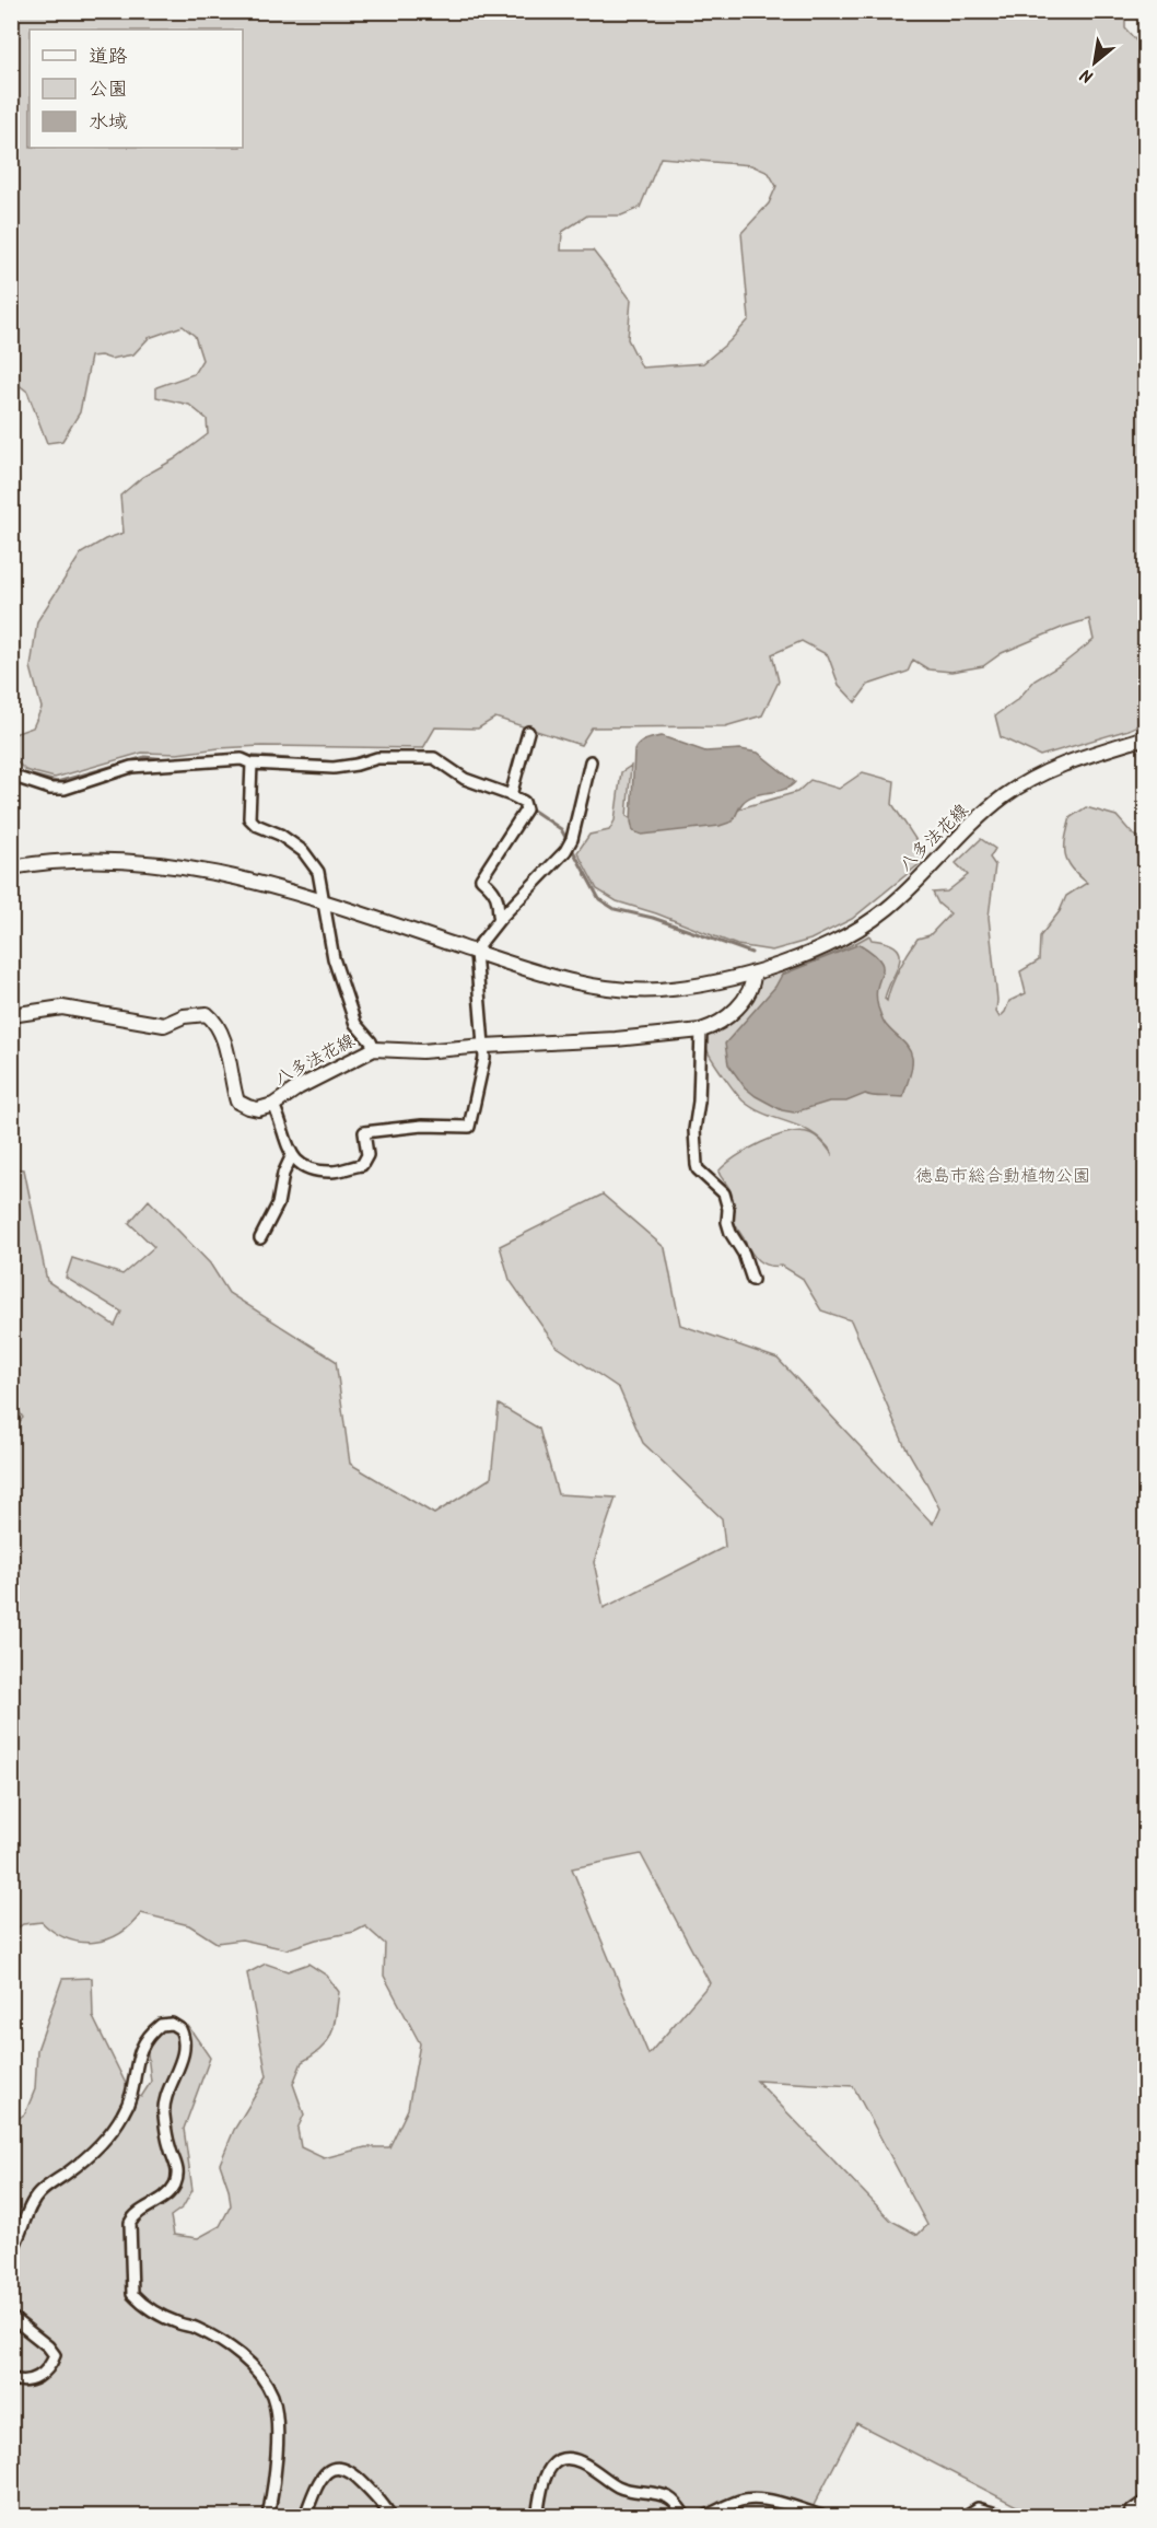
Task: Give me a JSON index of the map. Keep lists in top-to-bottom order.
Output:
{
  "streets": {
    "main road": ["八多法花線"]
  },
  "parks": ["徳島市総合動植物公園"],
  "legend": ["道路", "公園", "水域"],
  "north": "bottom left"
}
